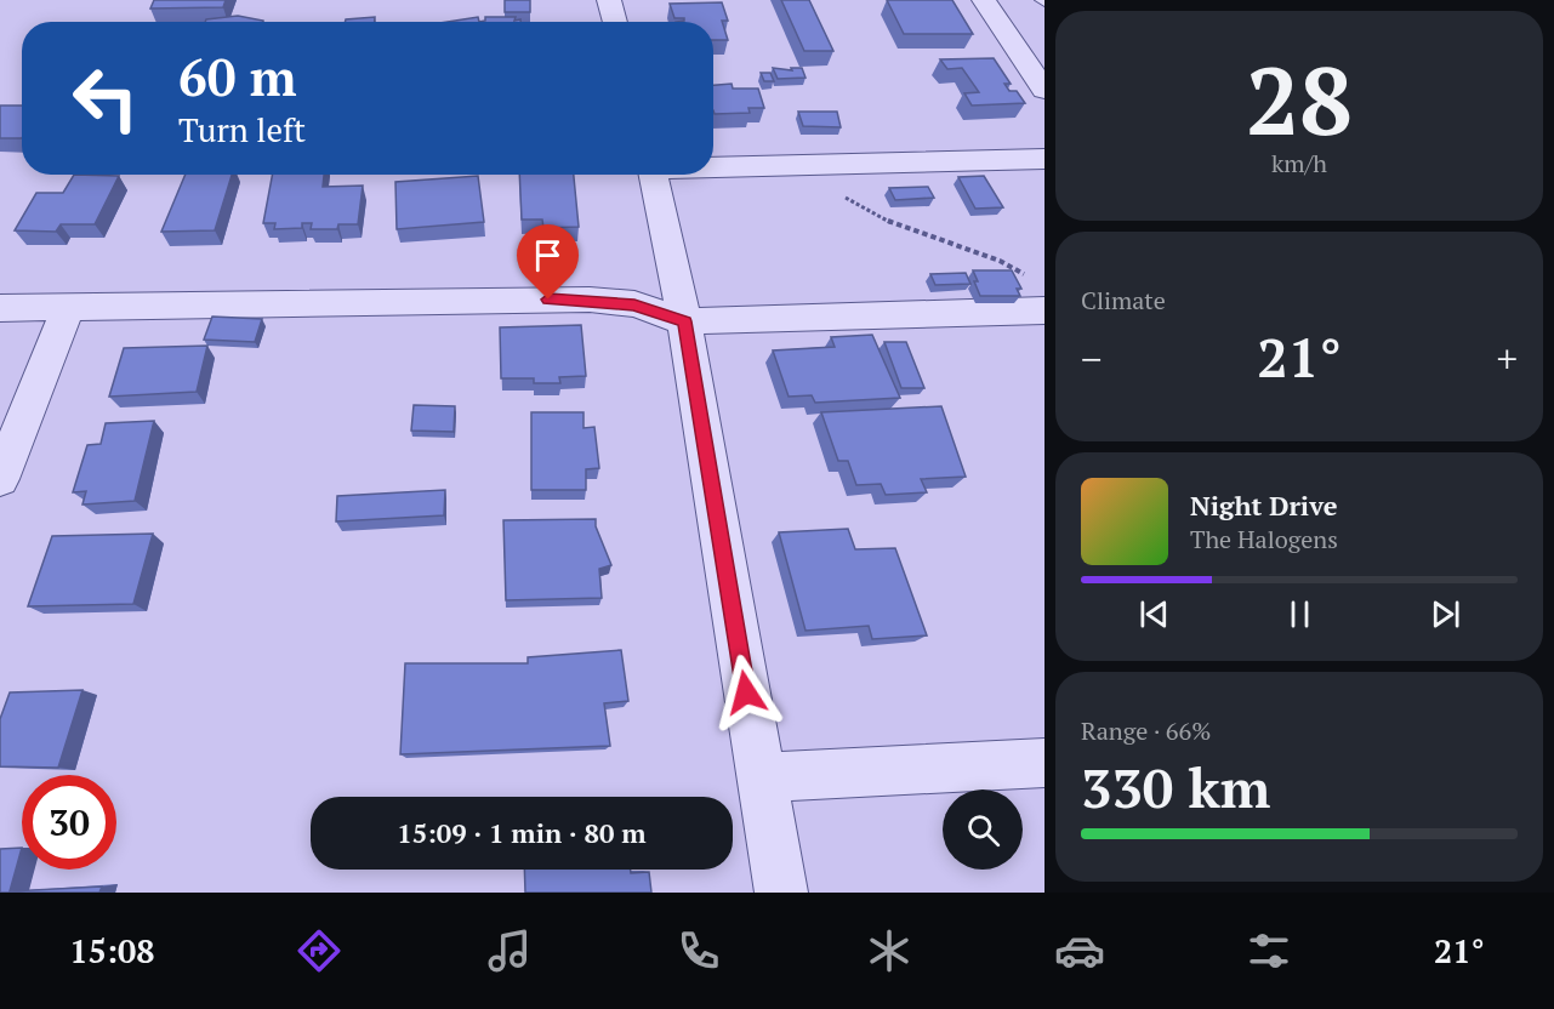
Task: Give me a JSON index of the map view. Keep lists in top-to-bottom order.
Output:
{
  "page": {
    "tile": [
      ["28", "km/h"],
      "Climate",
      ["Range · 66%", "330 km"]
    ],
    "turn": ["60 m", "Turn left"],
    "heat": ["−", "21°", "+"],
    "song": ["Night Drive", "The Halogens"],
    "limit": "30",
    "trip": "15:09 · 1 min · 80 m",
    "tabs": ["15:08", "21°"]
  }
}
